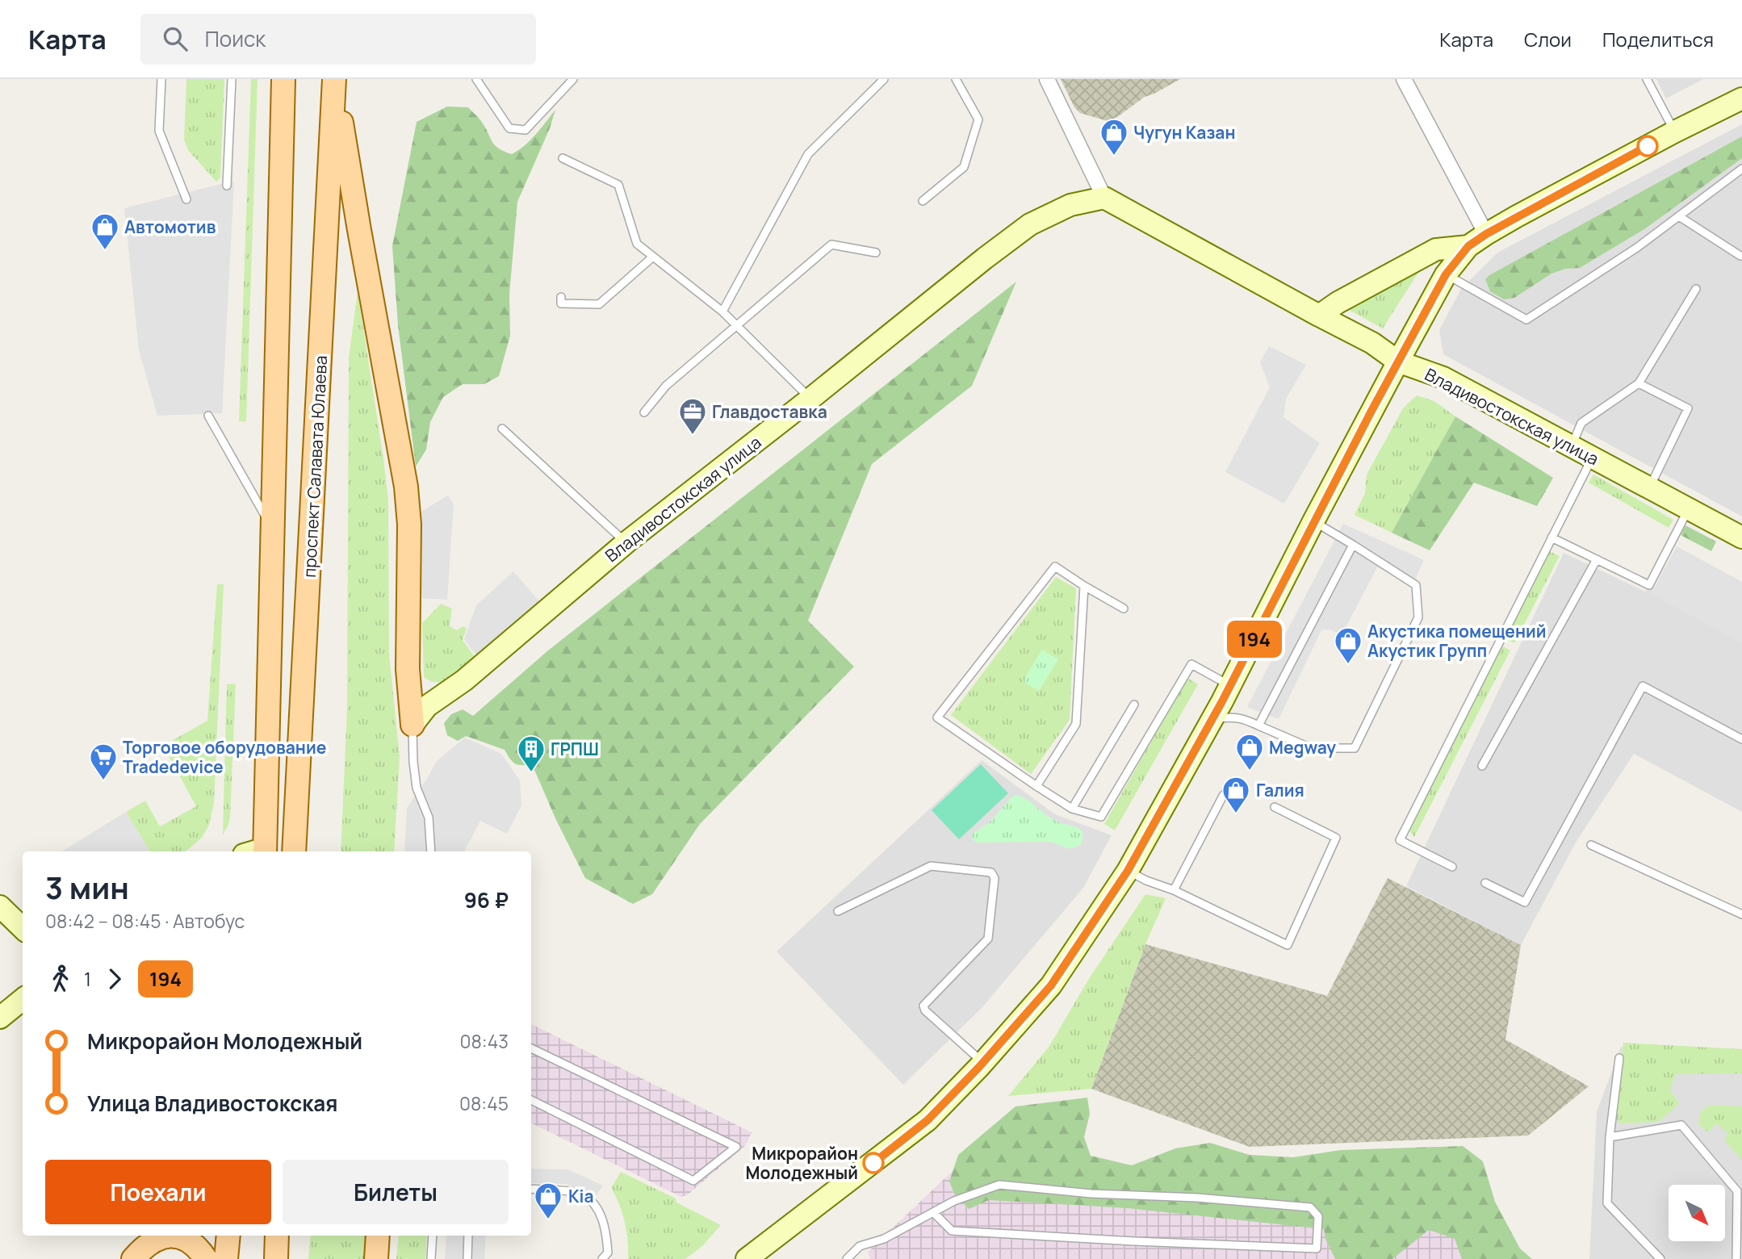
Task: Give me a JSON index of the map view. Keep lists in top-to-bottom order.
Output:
{
  "streets": {
    "main road": ["проспект Салавата Юлаева"],
    "street": ["Владивостокская улица"]
  },
  "places": {
    "shop": [
      "Чугун Казан",
      "Автомотив",
      "Акустика помещений Акустик Групп",
      "Megway",
      "Галия",
      "Kia"
    ],
    "office": ["Главдоставка"],
    "building": ["ГРПШ"],
    "supermarket": ["Торговое оборудование Tradedevice"],
    "other": ["Микрорайон Молодежный"]
  },
  "lines": ["bus line 194"],
  "north": "bottom right",
  "page": {
    "header": "Карта",
    "search": "Поиск",
    "nav": ["Карта", "Слои", "Поделиться"],
    "on_map": "194",
    "heading": ["3 мин", "08:42 – 08:45 · Автобус", "96 ₽"],
    "legs": ["1", "194"],
    "list": [
      {
        "name": "Микрорайон Молодежный",
        "value": "08:43"
      },
      {
        "name": "Улица Владивостокская",
        "value": "08:45"
      }
    ],
    "buttons": ["Поехали", "Билеты"]
  }
}
